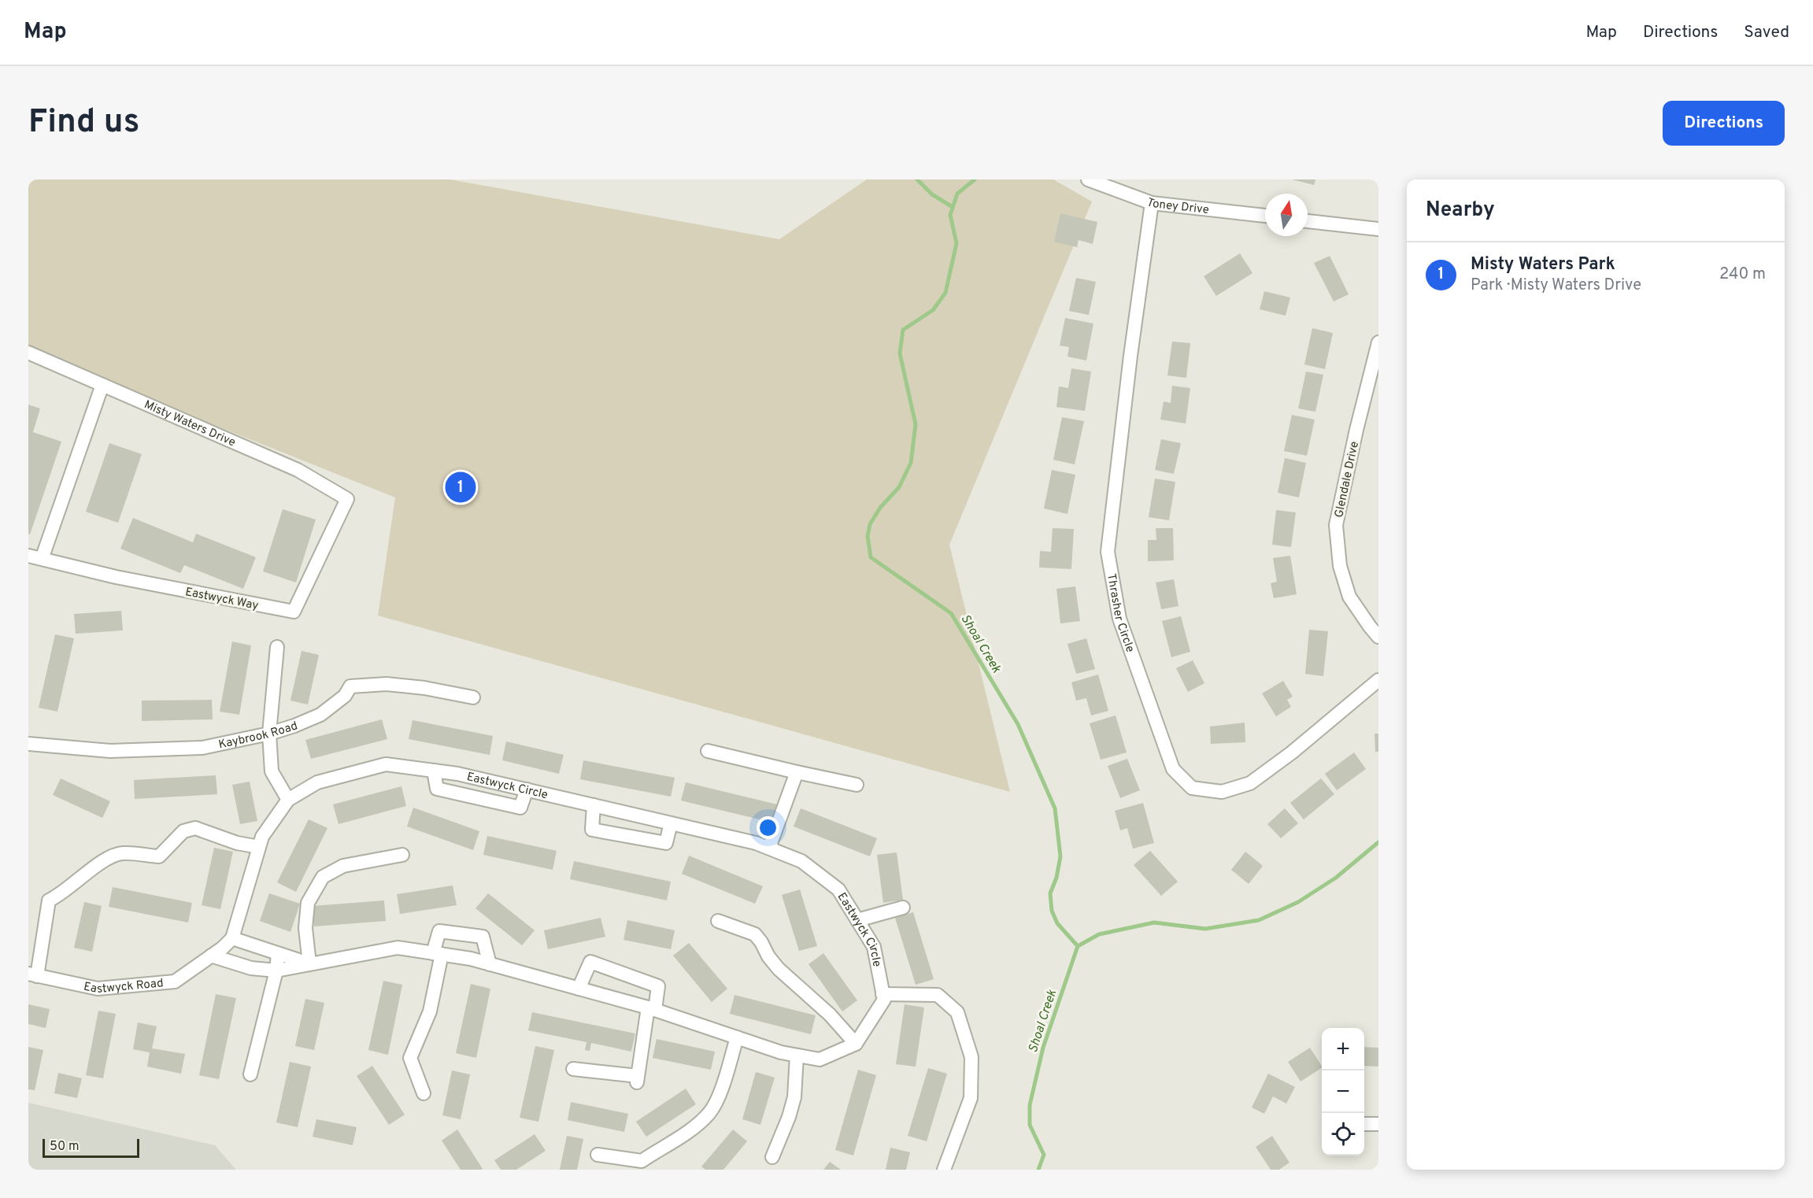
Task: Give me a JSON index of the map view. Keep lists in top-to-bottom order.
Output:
{
  "streets": {
    "street": [
      "Toney Drive",
      "Misty Waters Drive",
      "Glendale Drive",
      "Eastwyck Way",
      "Thrasher Circle",
      "Kaybrook Road",
      "Eastwyck Circle",
      "Eastwyck Road"
    ]
  },
  "crossings": [
    ["Toney Drive", "Thrasher Circle"],
    ["Misty Waters Drive", "Eastwyck Way"],
    ["Eastwyck Circle", "Eastwyck Road"]
  ],
  "water": ["Shoal Creek"],
  "scale_bar": "50 m",
  "north": "top",
  "page": {
    "header": "Map",
    "nav": ["Map", "Directions", "Saved"],
    "buttons": "Directions",
    "title": "Find us",
    "heading": "Nearby",
    "list": [
      {
        "mark": "1",
        "name": "Misty Waters Park",
        "note": "Park · Misty Waters Drive",
        "value": "240 m"
      }
    ],
    "pins": "1",
    "map_buttons": ["+", "−"],
    "scale": "50 m"
  }
}
